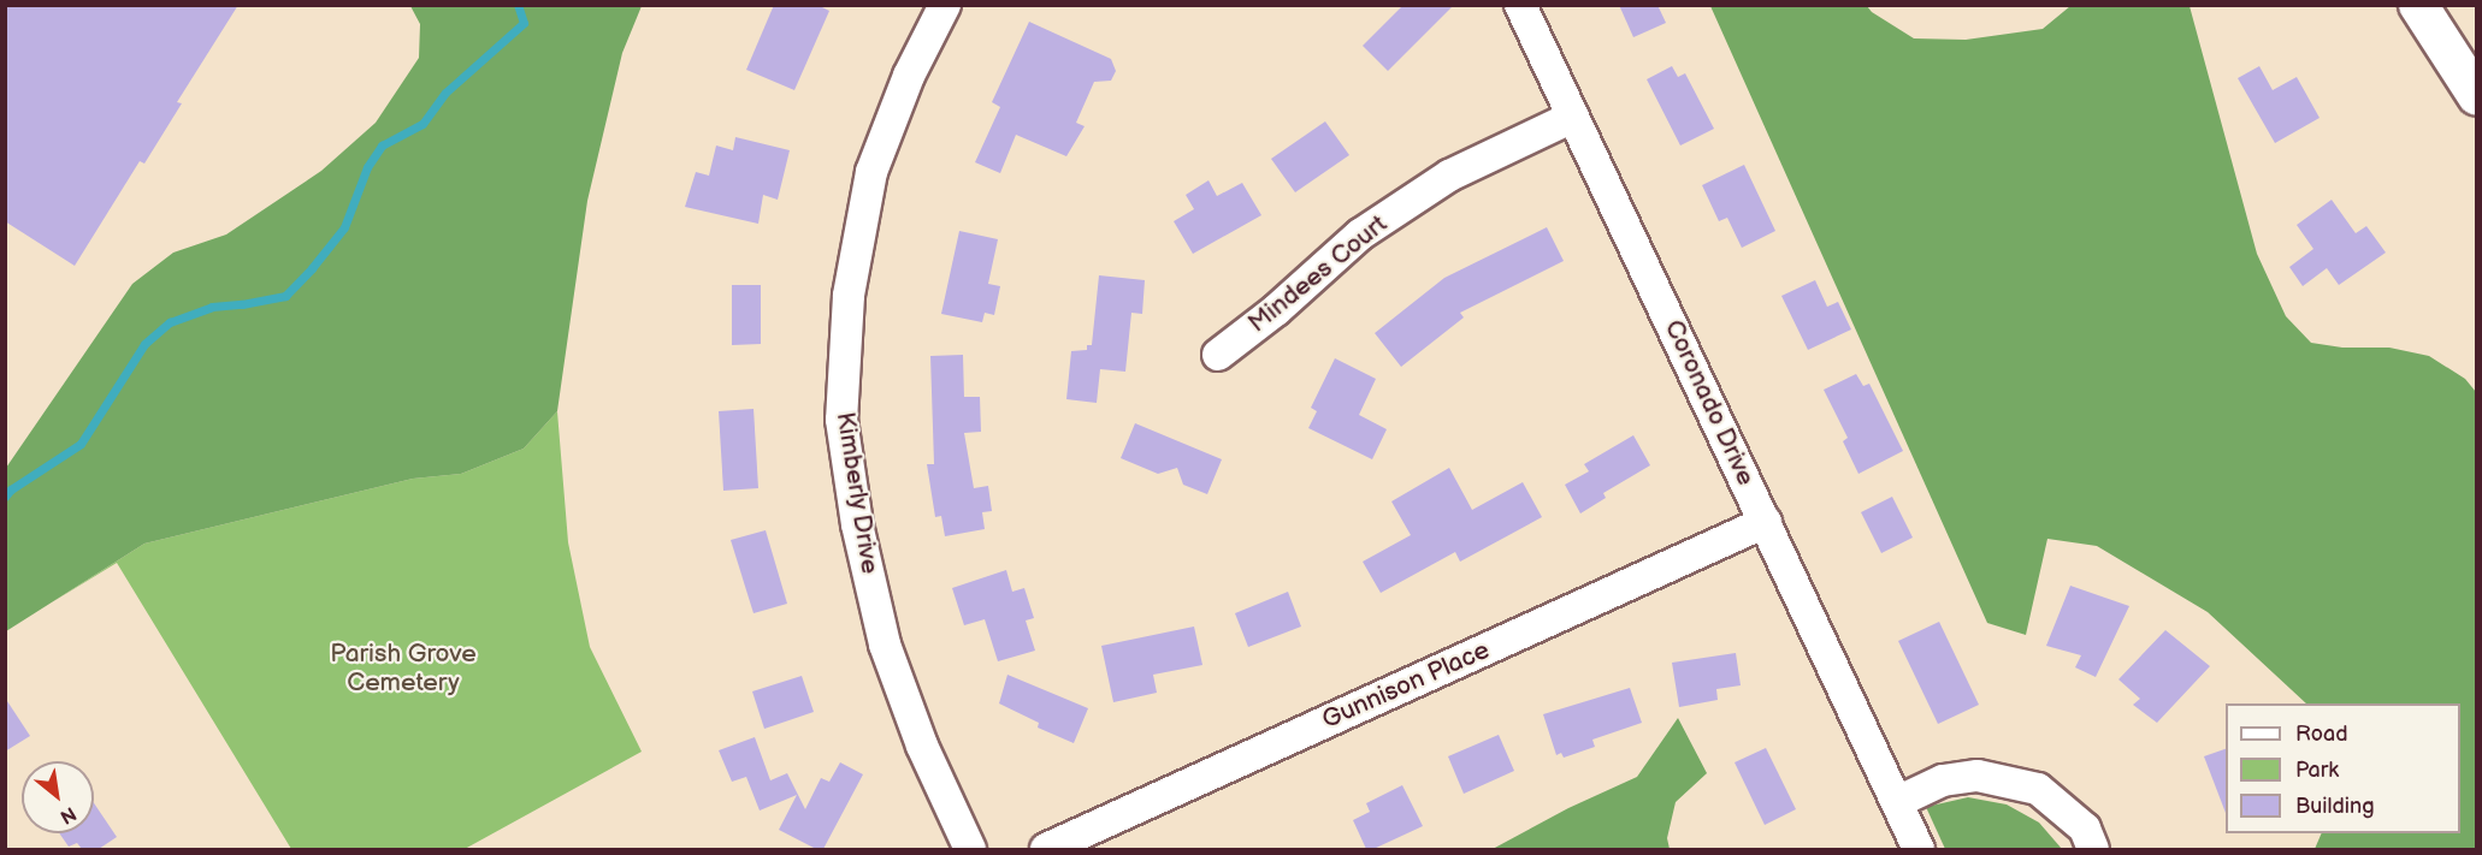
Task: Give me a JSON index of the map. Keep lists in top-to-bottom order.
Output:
{
  "streets": {
    "street": [
      "Mindees Court",
      "Coronado Drive",
      "Kimberly Drive",
      "Gunnison Place"
    ]
  },
  "crossings": [
    ["Mindees Court", "Coronado Drive"],
    ["Coronado Drive", "Gunnison Place"]
  ],
  "parks": ["Parish Grove Cemetery"],
  "legend": ["Road", "Park", "Building"],
  "north": "bottom right"
}
